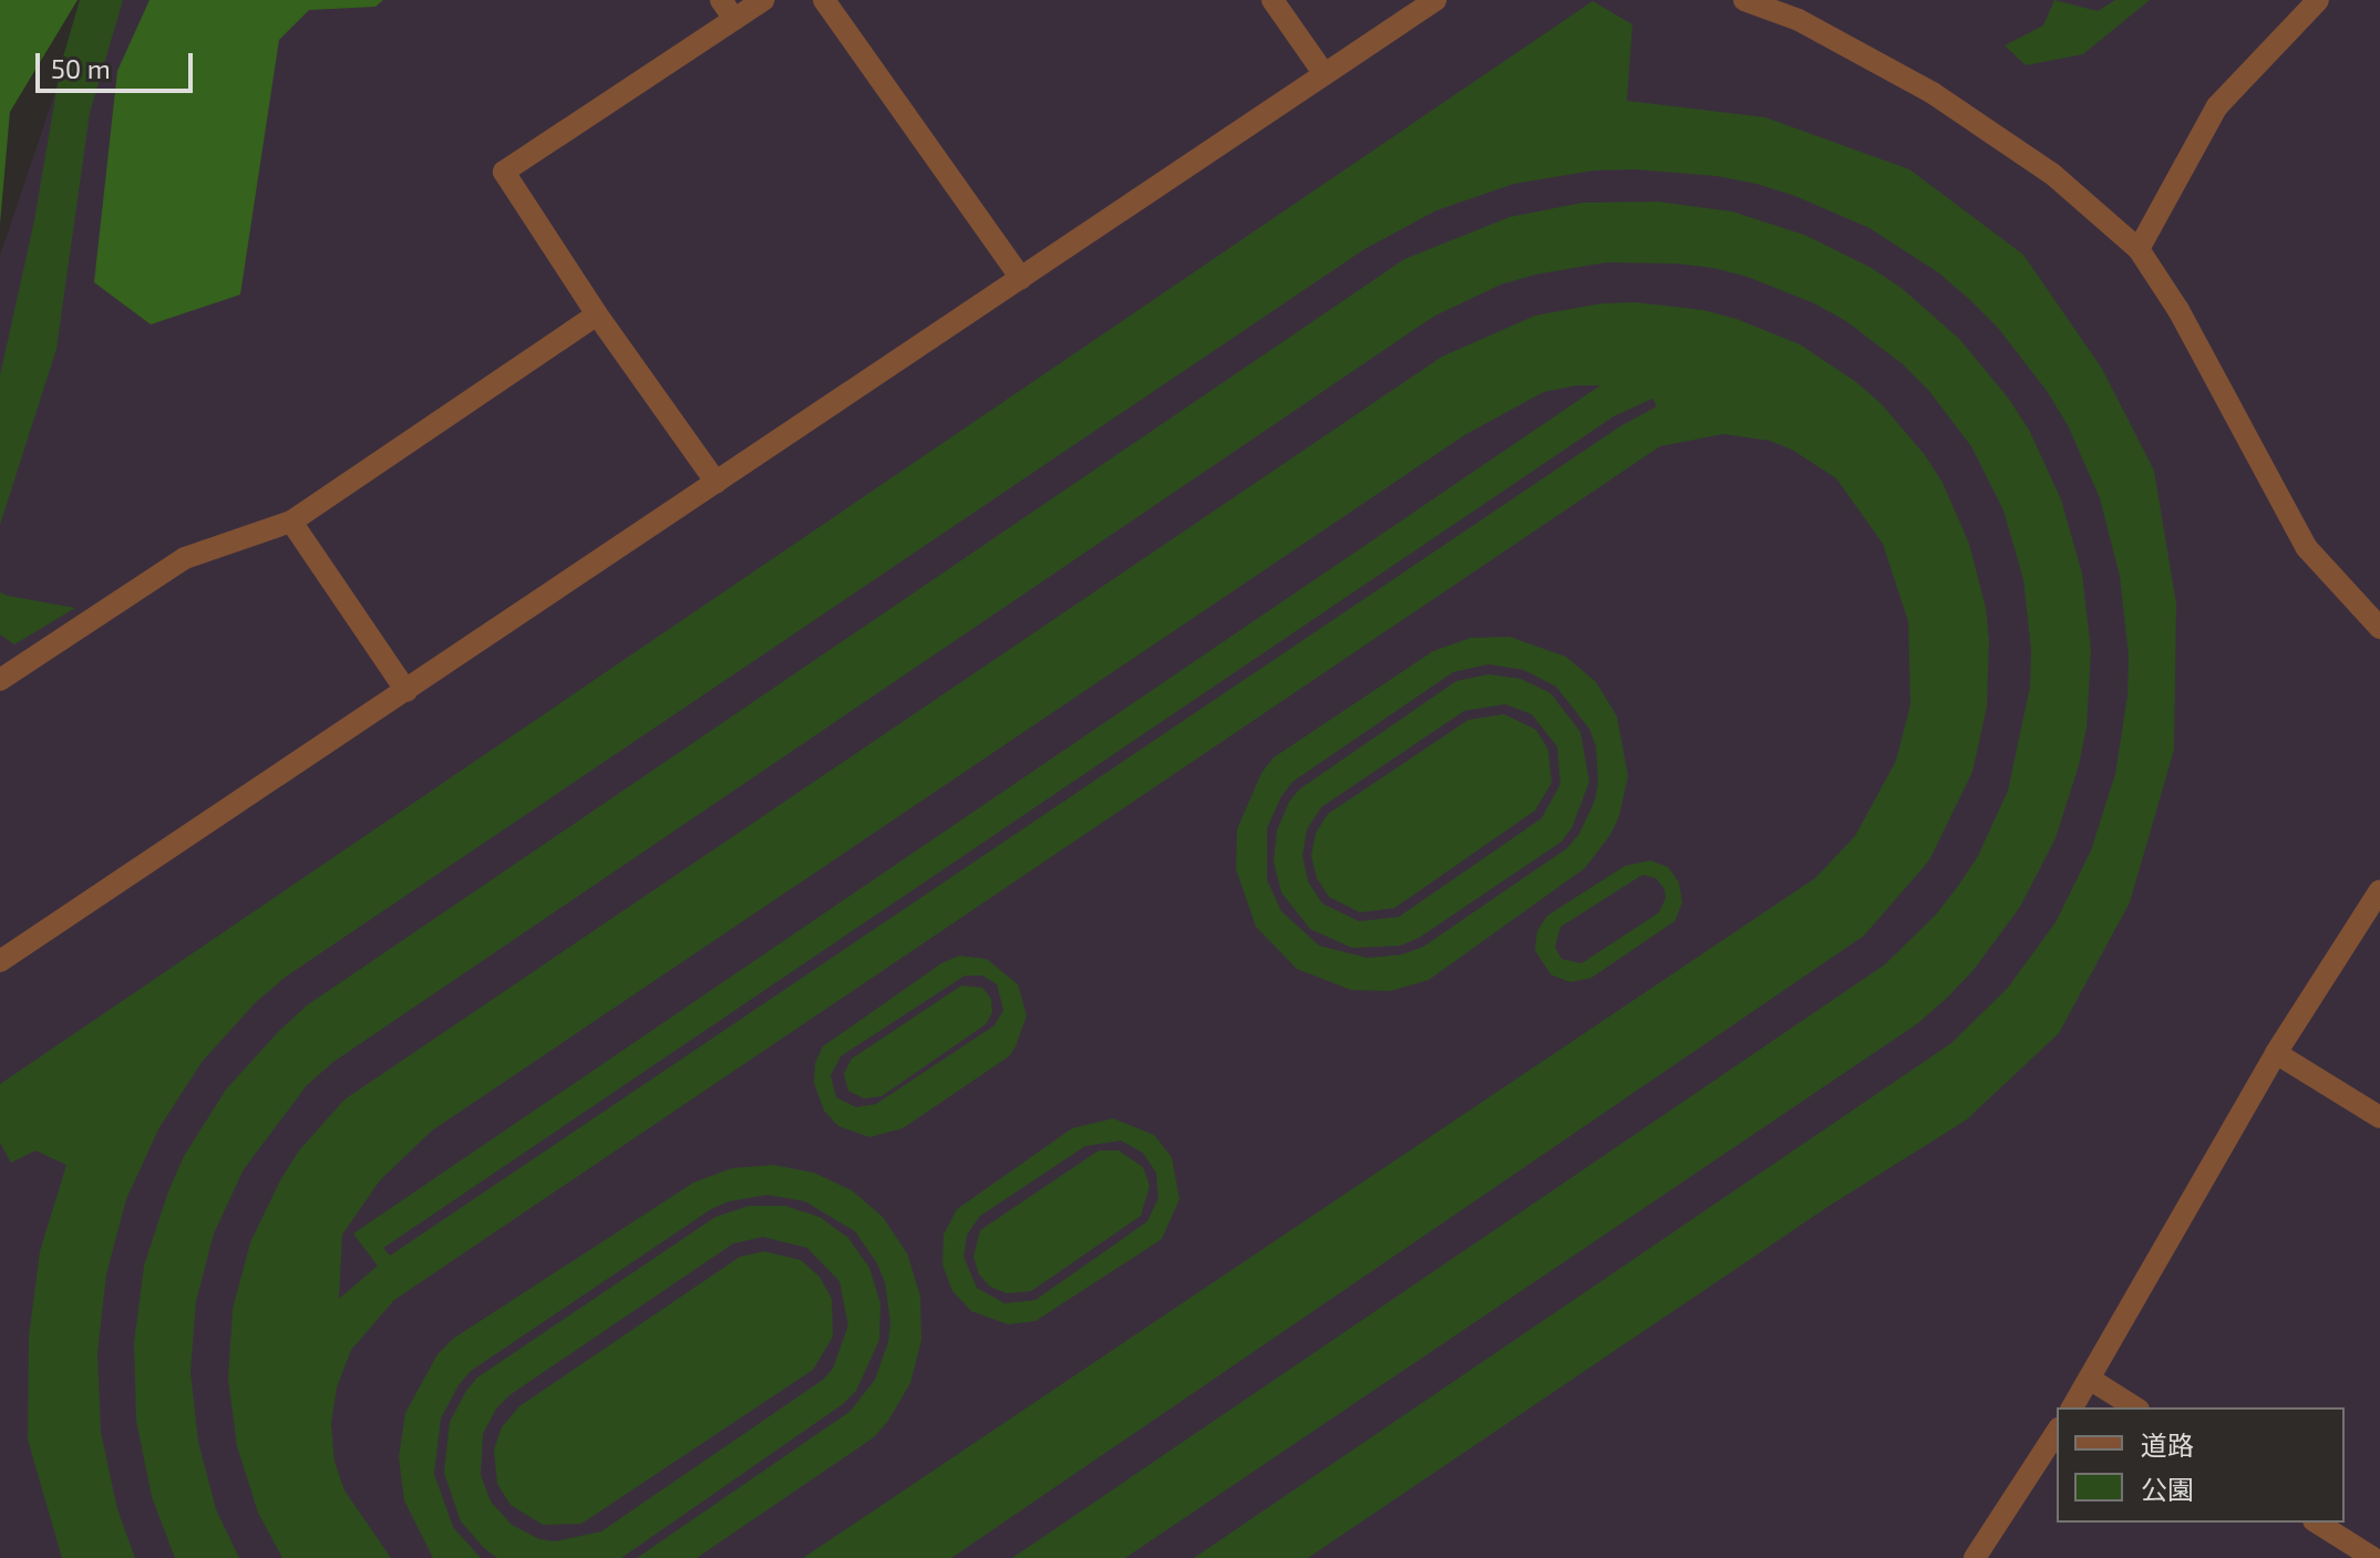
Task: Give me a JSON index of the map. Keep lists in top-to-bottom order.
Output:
{
  "legend": ["道路", "公園"],
  "scale_bar": "50 m"
}
